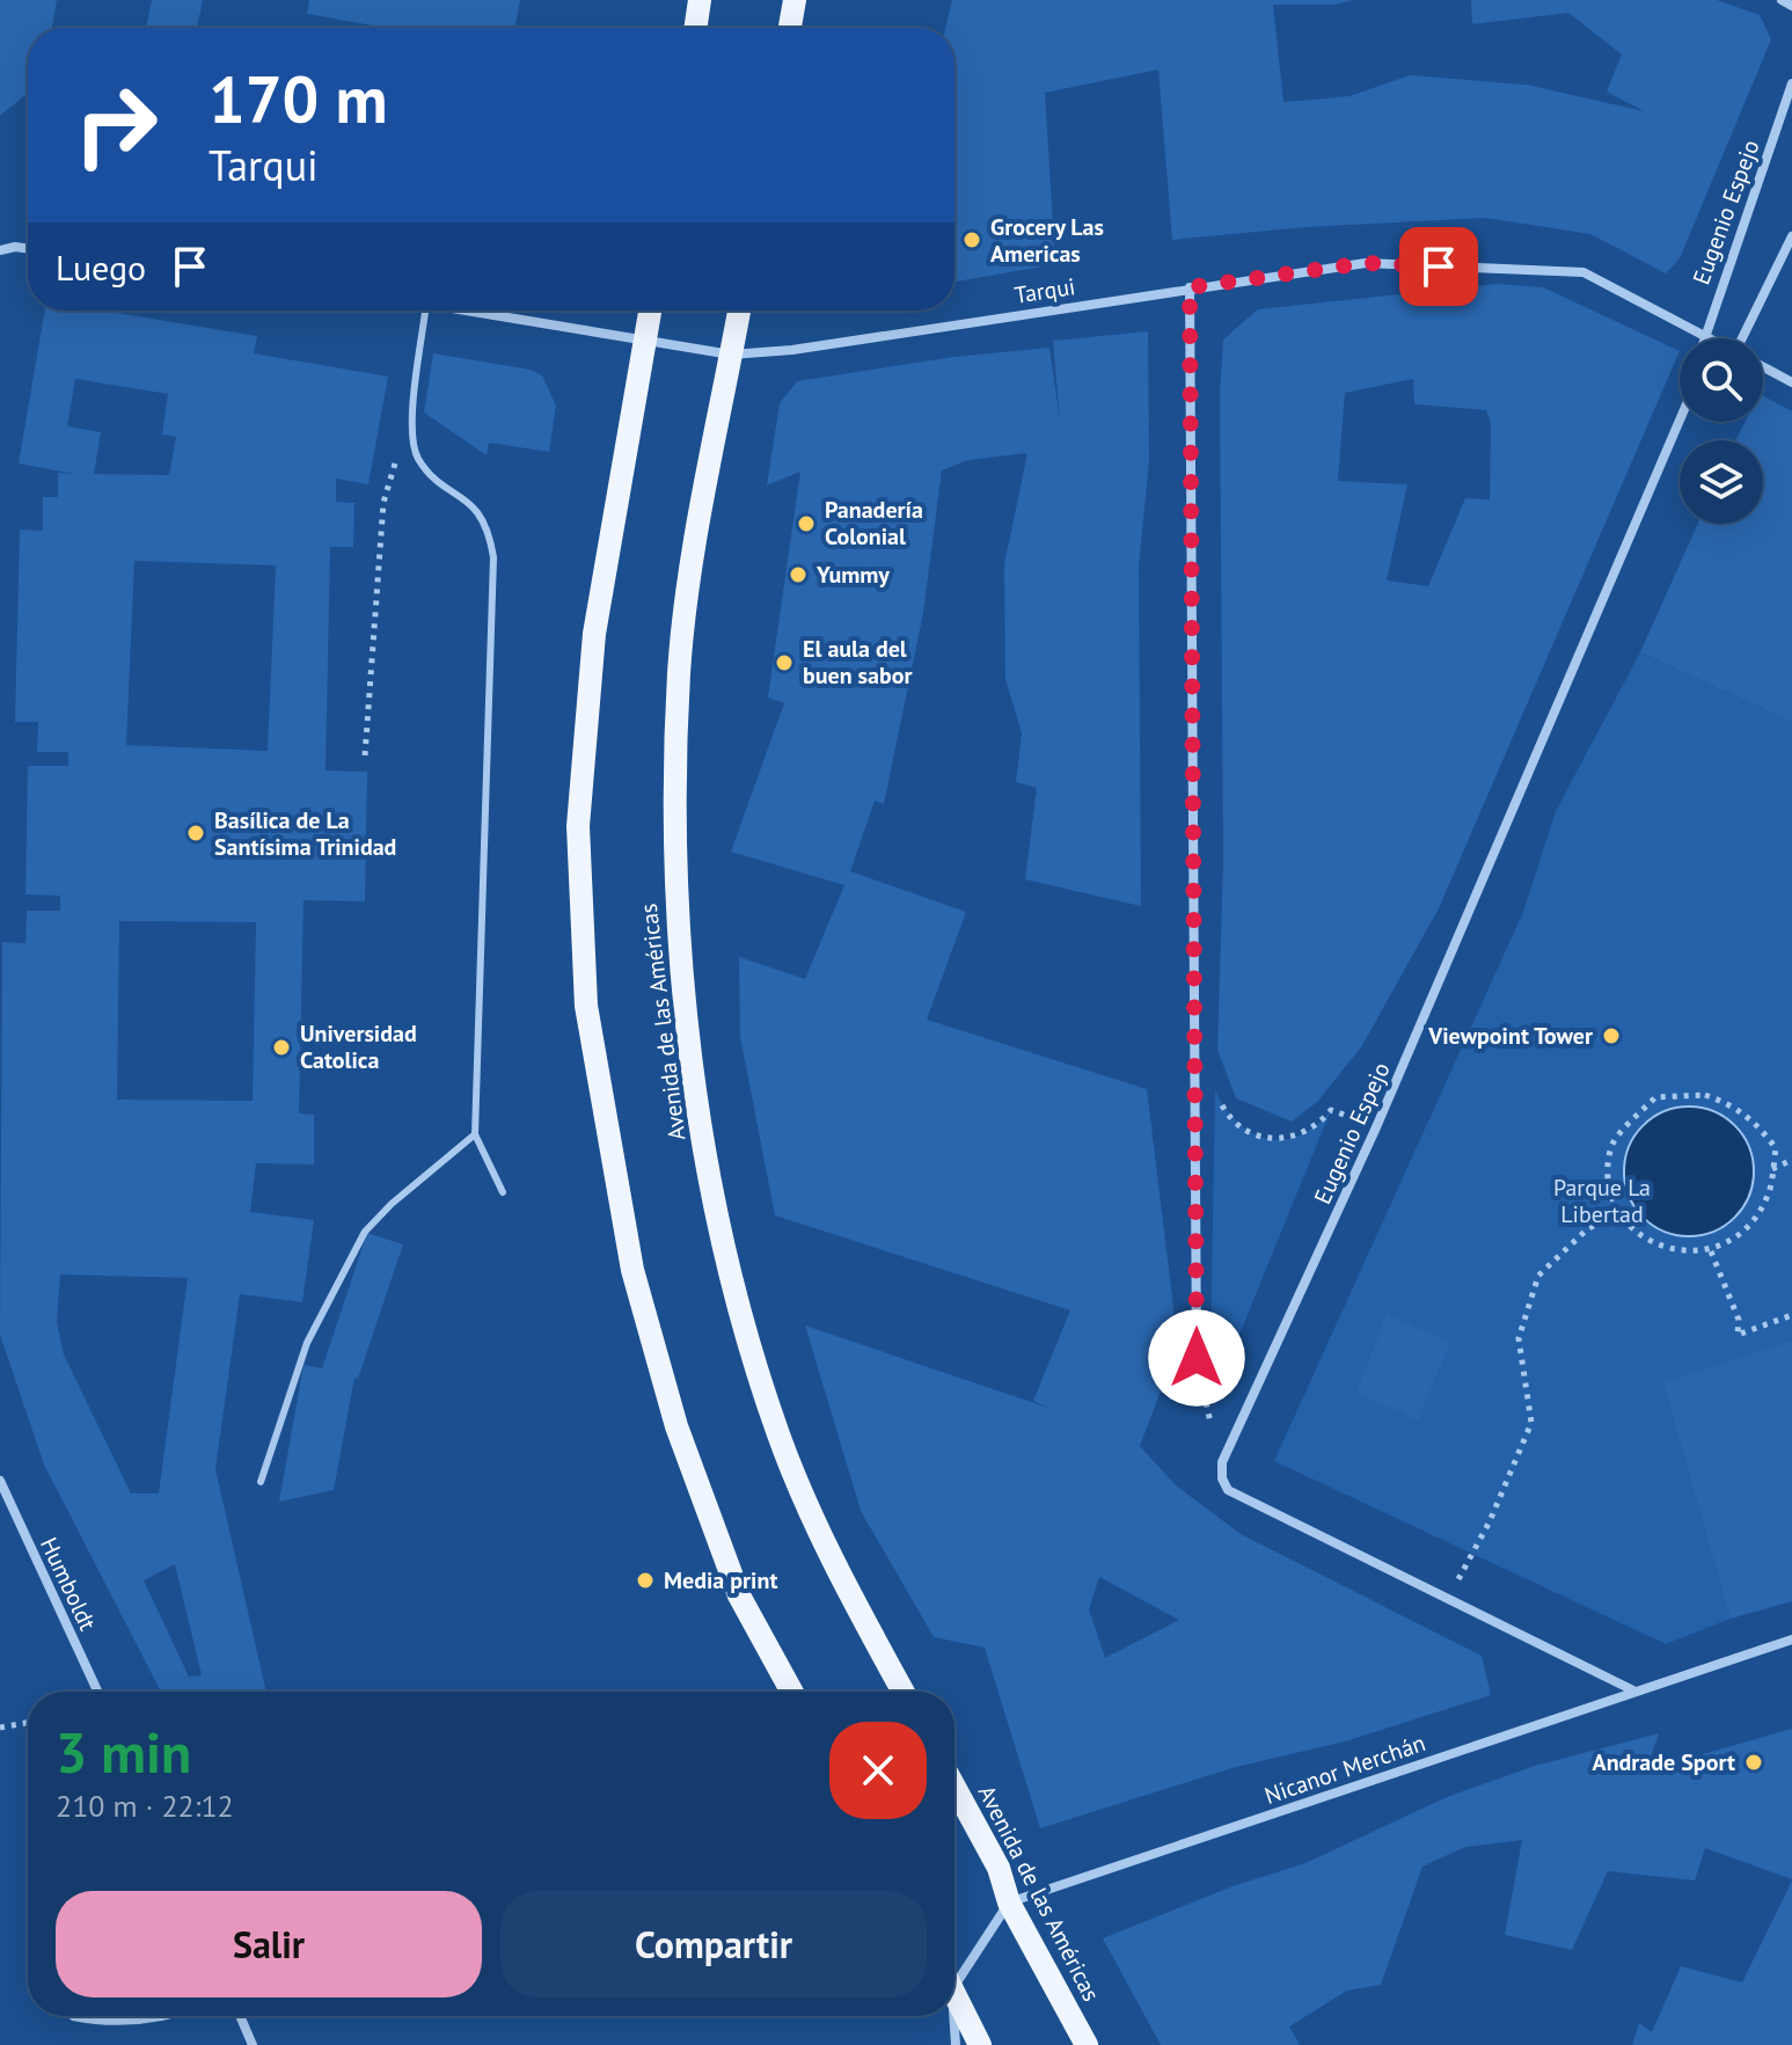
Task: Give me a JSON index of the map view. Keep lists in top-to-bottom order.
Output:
{
  "streets": {
    "main road": ["Avenida de las Américas"],
    "street": [
      "Eugenio Espejo",
      "Tarqui",
      "Humboldt",
      "Nicanor Merchán"
    ]
  },
  "crossings": [
    ["Eugenio Espejo", "Tarqui"],
    ["Tarqui", "Avenida de las Américas"],
    ["Avenida de las Américas", "Nicanor Merchán"]
  ],
  "parks": ["Parque La Libertad"],
  "places": [
    "Grocery Las Americas",
    "Panadería Colonial",
    "Yummy",
    "El aula del buen sabor",
    "Basílica de La Santísima Trinidad",
    "Viewpoint Tower",
    "Universidad Catolica",
    "Media print",
    "Andrade Sport"
  ],
  "page": {
    "turn": ["170 m", "Tarqui"],
    "then": "Luego",
    "heading": ["3 min", "210 m · 22:12"],
    "buttons": ["Salir", "Compartir"]
  }
}
